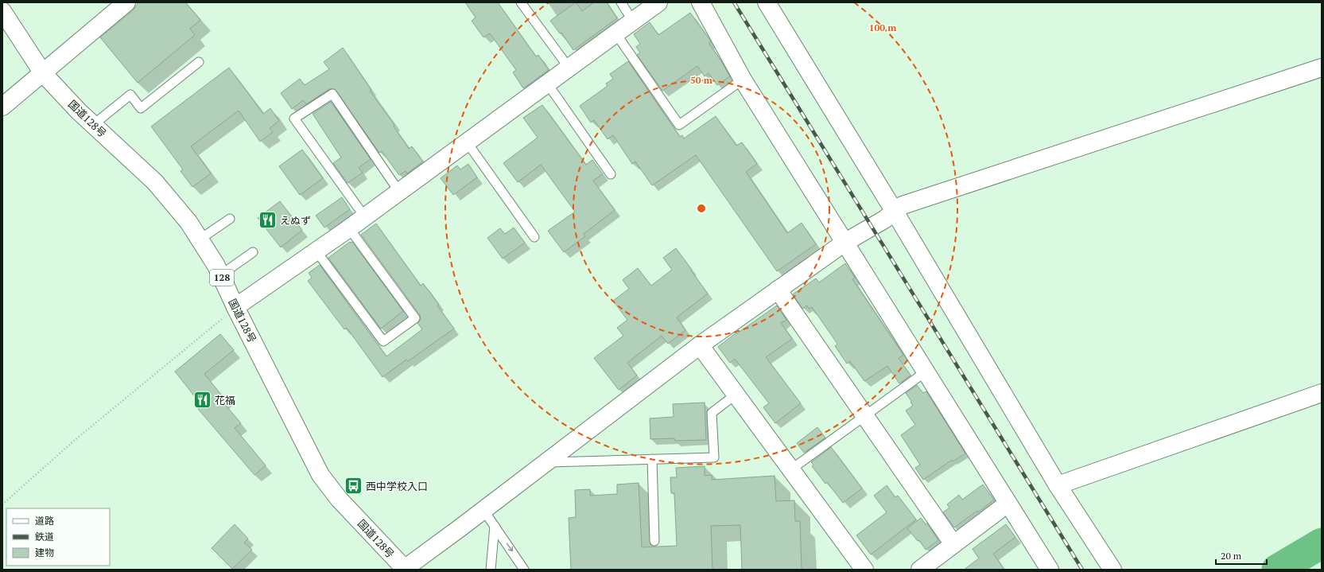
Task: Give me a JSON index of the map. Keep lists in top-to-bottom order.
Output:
{
  "streets": {
    "main road": ["国道128号", "128"]
  },
  "places": {
    "restaurant": ["えぬず", "花福"],
    "bus stop": ["西中学校入口"]
  },
  "legend": ["道路", "鉄道", "建物"],
  "scale_bar": "20 m",
  "rings": ["100 m", "50 m"]
}
